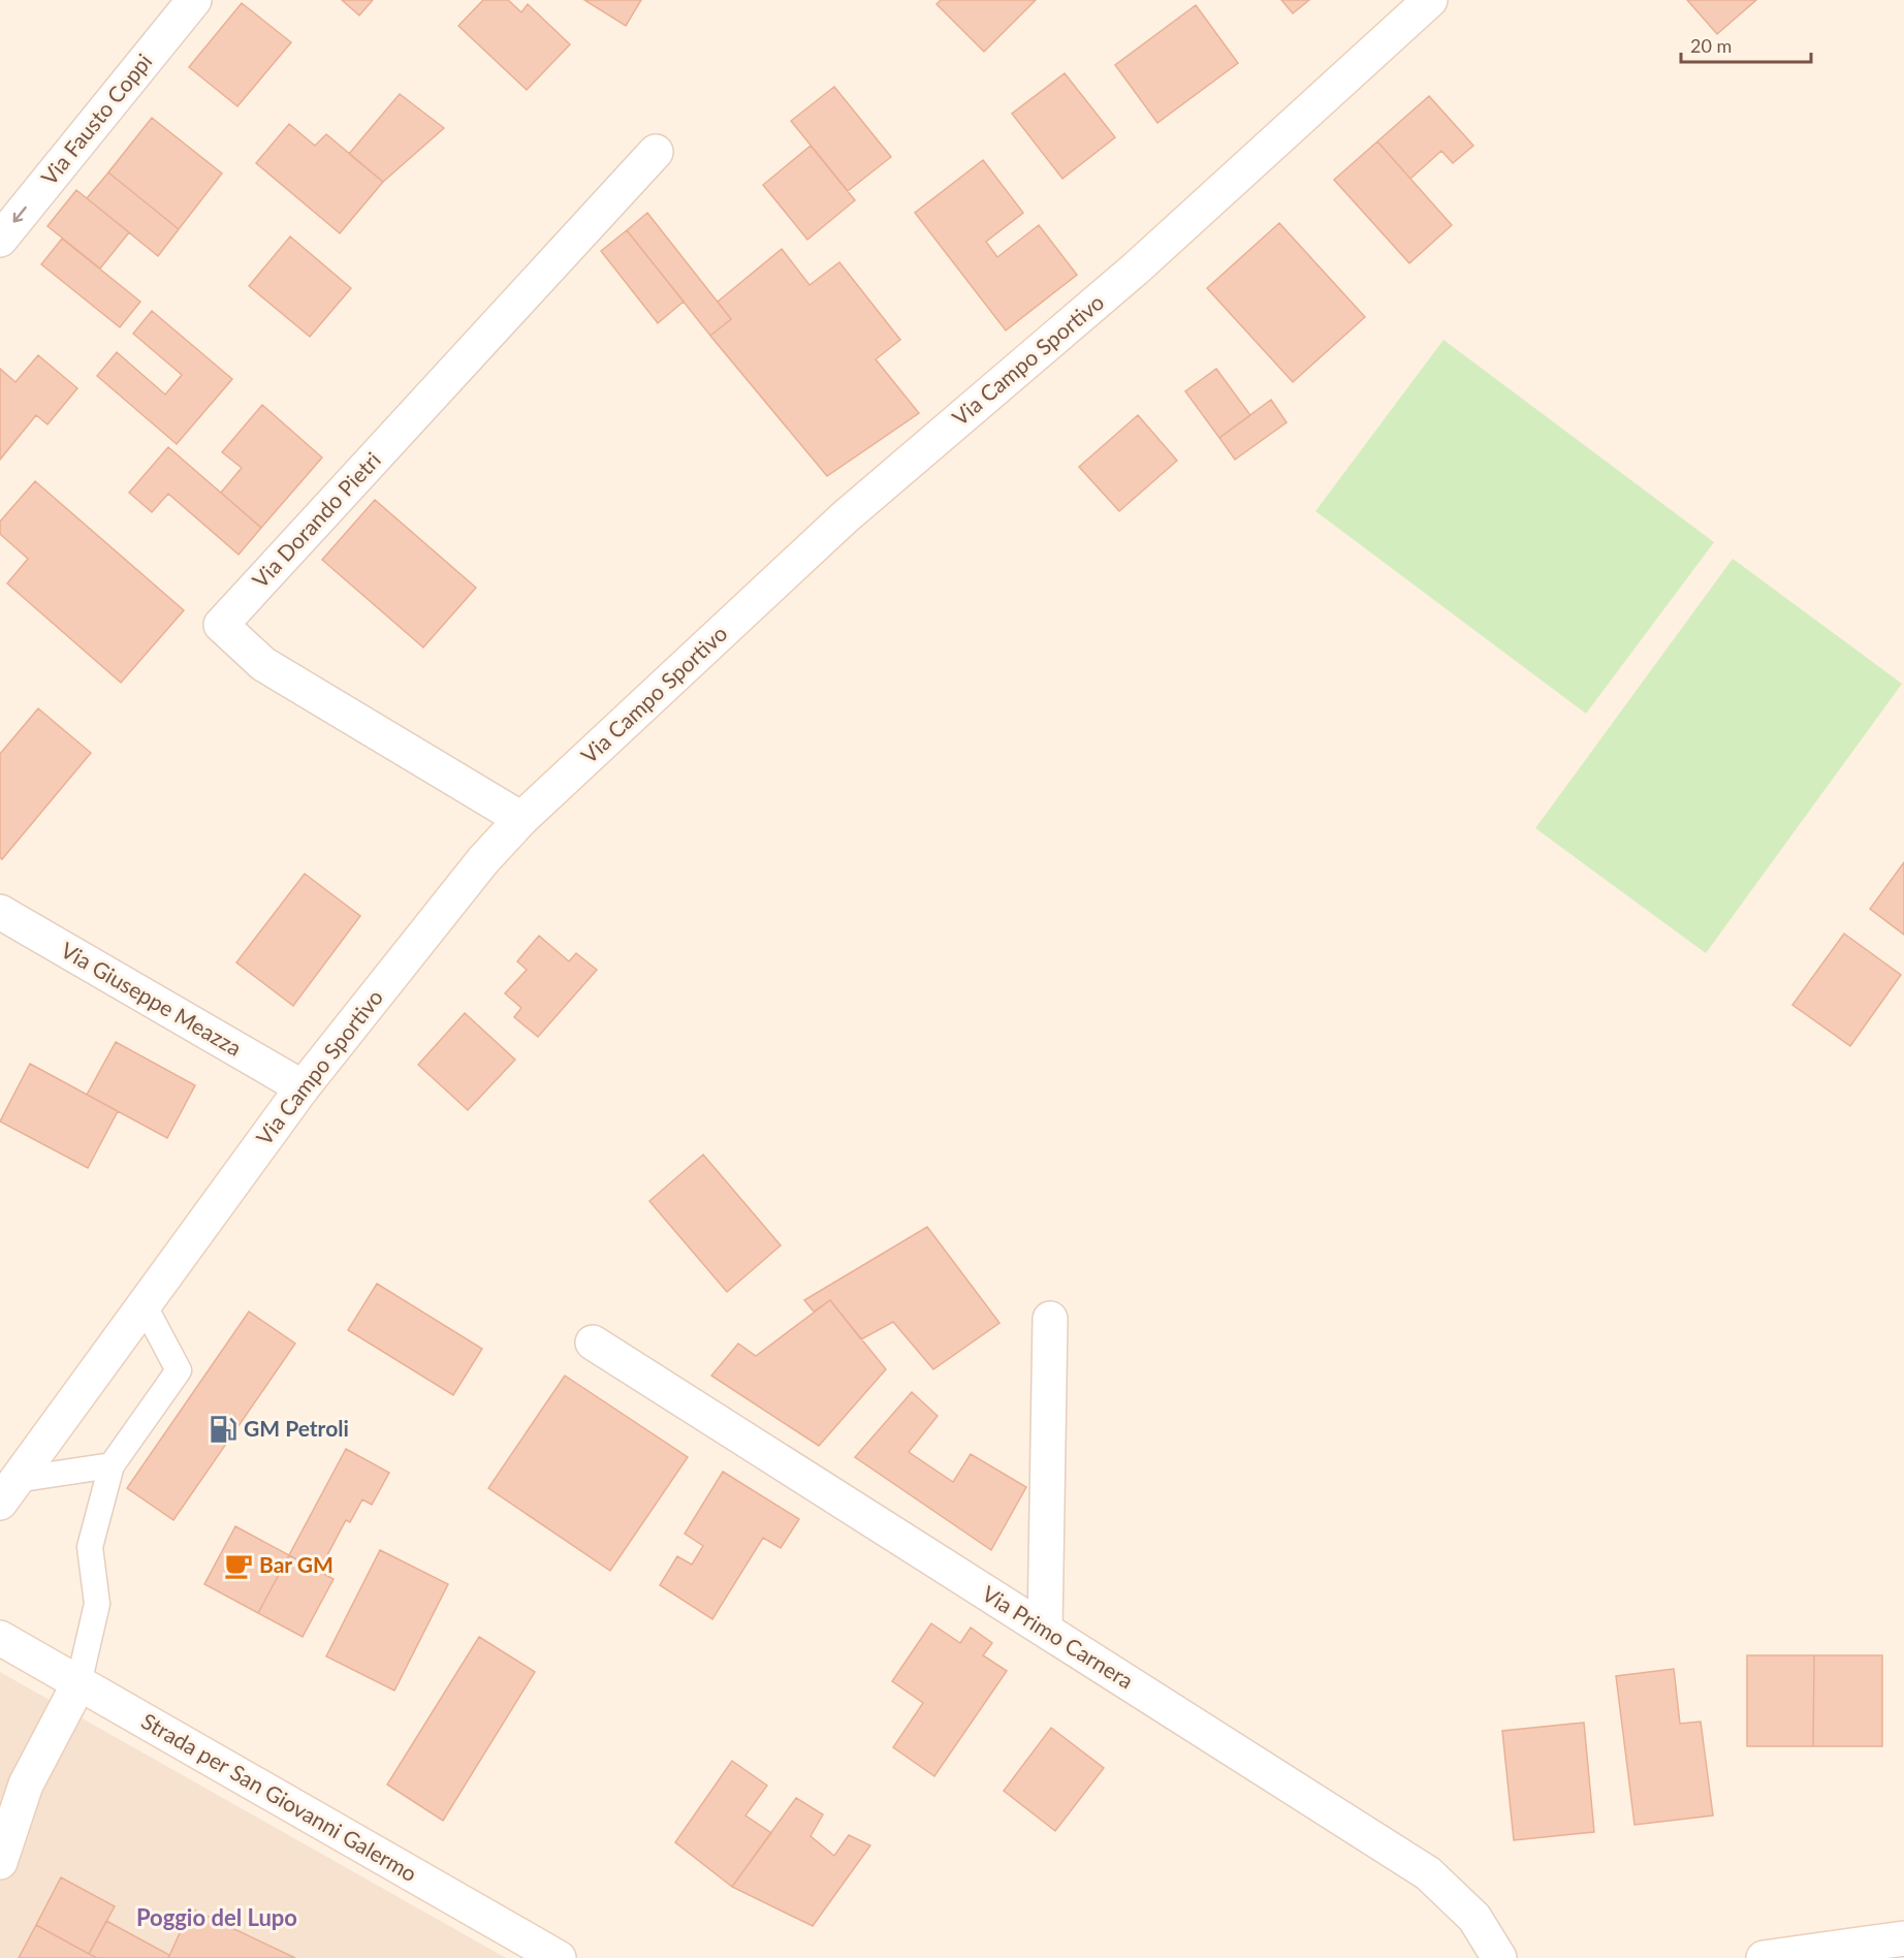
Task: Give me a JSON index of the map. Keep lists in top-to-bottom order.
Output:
{
  "streets": {
    "street": [
      "Via Fausto Coppi",
      "Via Campo Sportivo",
      "Via Dorando Pietri",
      "Via Giuseppe Meazza",
      "Via Primo Carnera",
      "Strada per San Giovanni Galermo"
    ]
  },
  "crossings": [
    ["Via Campo Sportivo", "Via Dorando Pietri"],
    ["Via Campo Sportivo", "Via Giuseppe Meazza"]
  ],
  "one_way": ["Via Fausto Coppi"],
  "districts": ["Poggio del Lupo"],
  "places": {
    "fuel station": ["GM Petroli"],
    "cafe": ["Bar GM"]
  },
  "scale_bar": "20 m"
}
